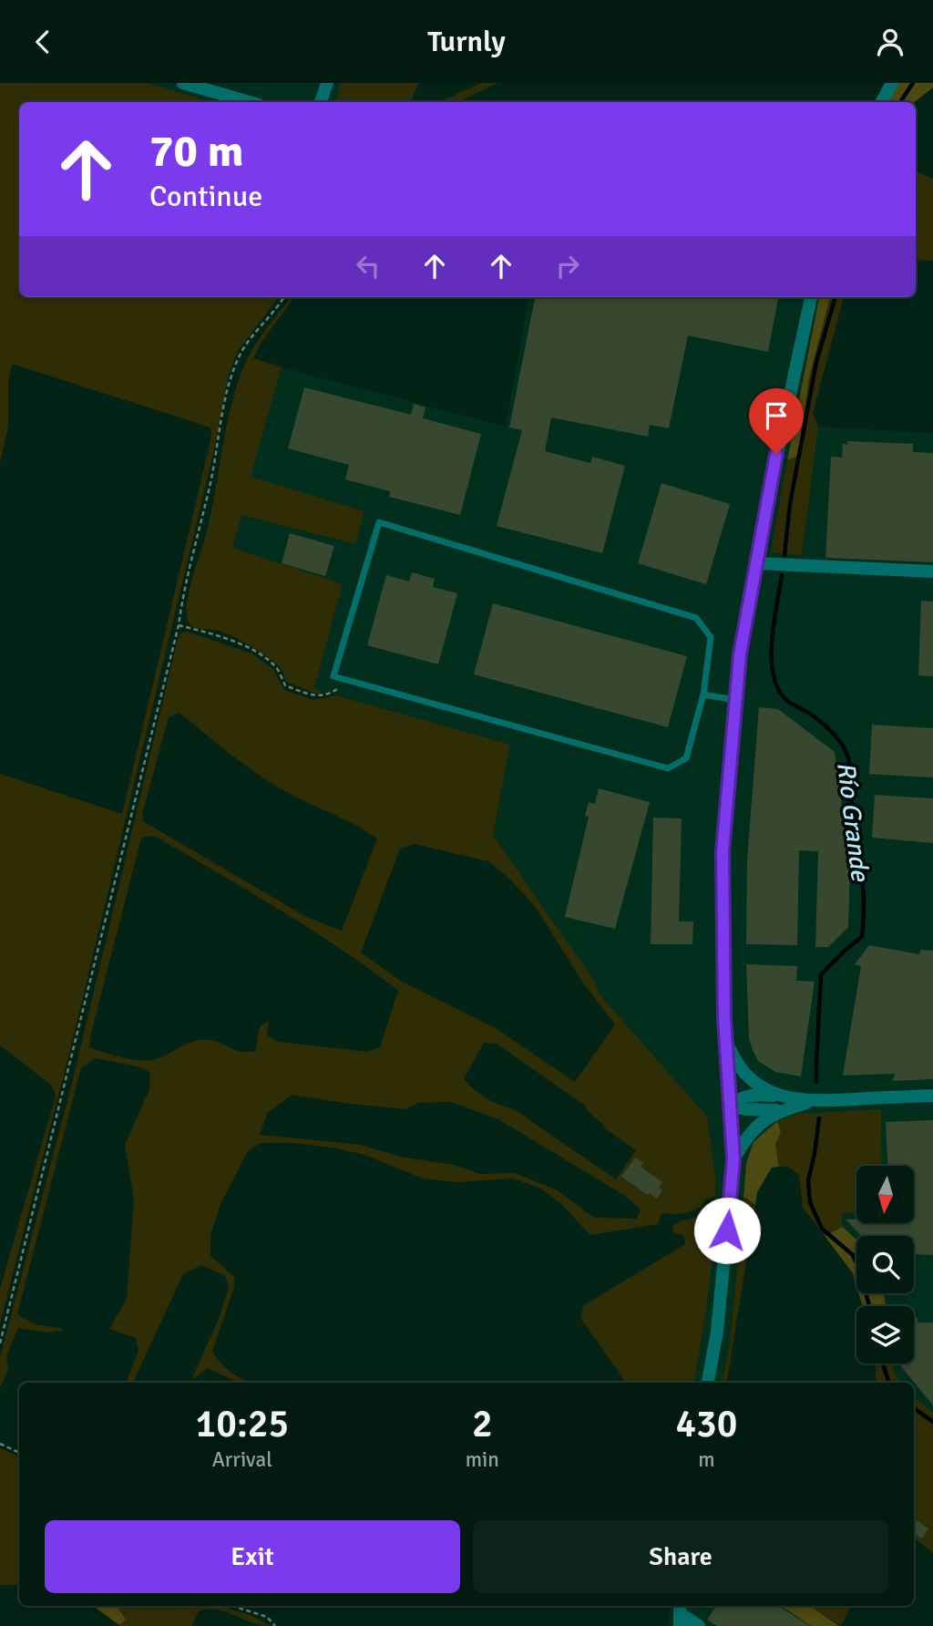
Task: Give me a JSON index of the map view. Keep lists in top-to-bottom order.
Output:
{
  "water": ["Río Grande"],
  "north": "bottom",
  "page": {
    "header": "Turnly",
    "turn": ["70 m", "Continue"],
    "eta": [
      "10:25",
      "Arrival",
      "2",
      "min",
      "430",
      "m"
    ],
    "buttons": ["Exit", "Share"]
  }
}
